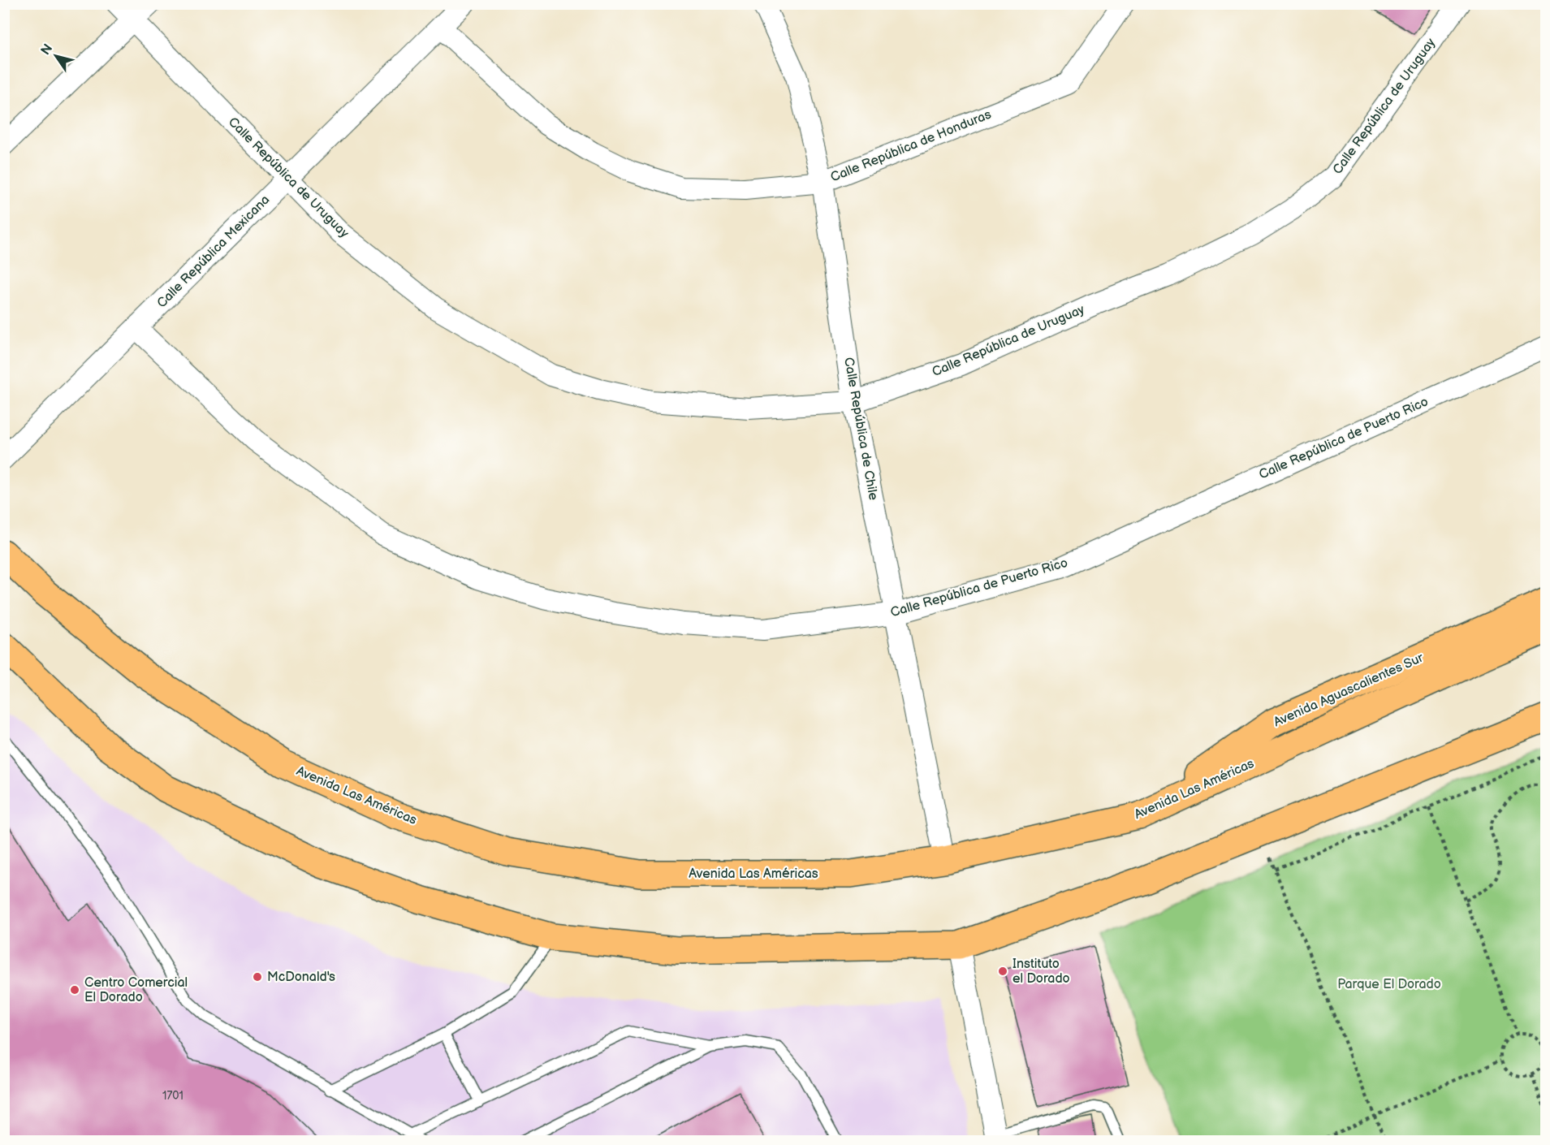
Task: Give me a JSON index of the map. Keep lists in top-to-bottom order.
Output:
{
  "streets": {
    "main road": ["Avenida Aguascalientes Sur", "Avenida Las Américas"],
    "street": [
      "Calle República de Uruguay",
      "Calle República de Honduras",
      "Calle República Mexicana",
      "Calle República de Chile",
      "Calle República de Puerto Rico"
    ]
  },
  "crossings": [
    ["Calle República de Uruguay", "Calle República Mexicana"],
    ["Calle República de Uruguay", "Calle República de Chile"],
    ["Calle República de Honduras", "Calle República Mexicana"],
    ["Calle República de Honduras", "Calle República de Chile"],
    ["Calle República Mexicana", "Calle República de Puerto Rico"],
    ["Calle República de Chile", "Calle República de Puerto Rico"],
    ["Calle República de Chile", "Avenida Las Américas"],
    ["Avenida Aguascalientes Sur", "Avenida Las Américas"]
  ],
  "parks": ["Parque El Dorado"],
  "places": ["Instituto el Dorado", "McDonald's", "Centro Comercial El Dorado"],
  "house_numbers": ["1701"],
  "north": "top left"
}
